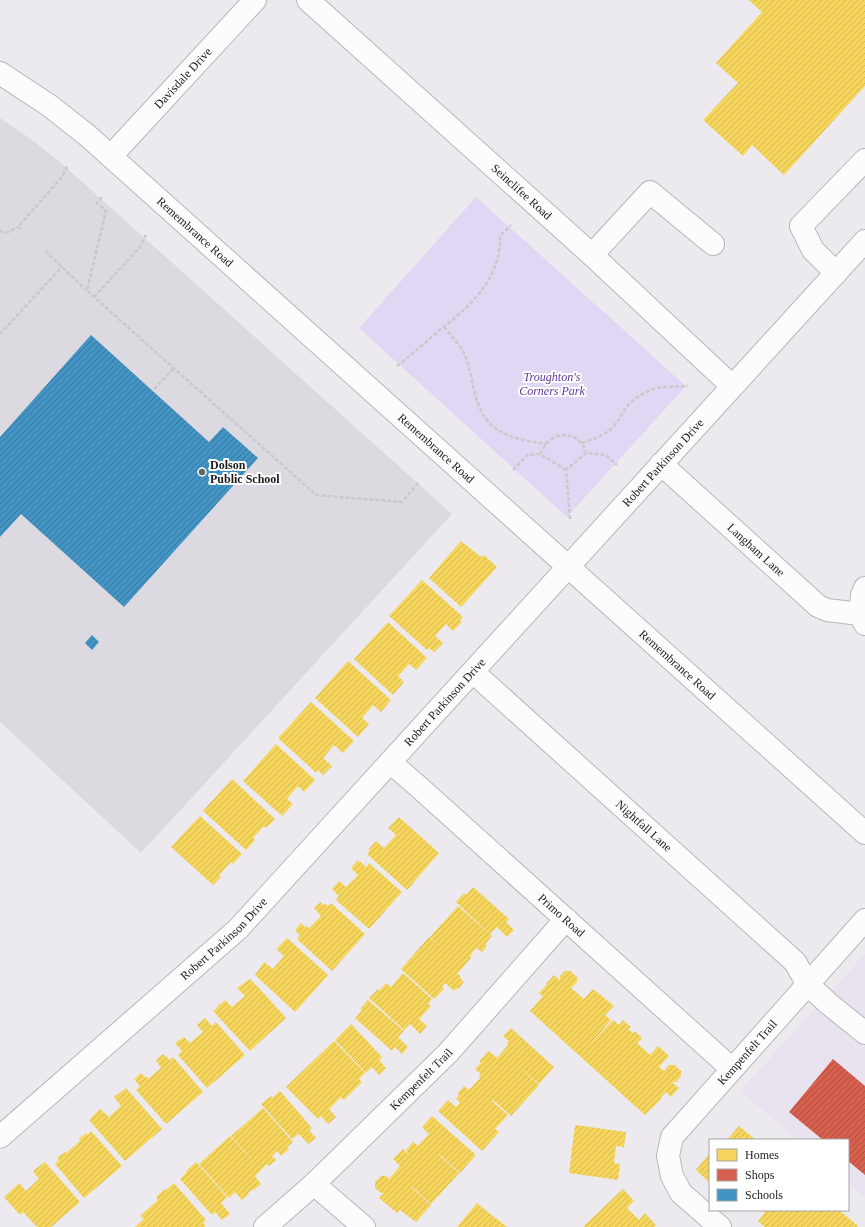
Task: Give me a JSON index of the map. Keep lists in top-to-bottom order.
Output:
{
  "streets": {
    "street": [
      "Davisdale Drive",
      "Seinclifee Road",
      "Remembrance Road",
      "Robert Parkinson Drive",
      "Langham Lane",
      "Nightfall Lane",
      "Primo Road",
      "Kempenfelt Trail"
    ]
  },
  "crossings": [
    ["Davisdale Drive", "Remembrance Road"],
    ["Seinclifee Road", "Robert Parkinson Drive"],
    ["Remembrance Road", "Robert Parkinson Drive"],
    ["Robert Parkinson Drive", "Langham Lane"],
    ["Robert Parkinson Drive", "Nightfall Lane"],
    ["Robert Parkinson Drive", "Primo Road"],
    ["Nightfall Lane", "Kempenfelt Trail"],
    ["Primo Road", "Kempenfelt Trail"]
  ],
  "parks": ["Troughton's Corners Park"],
  "places": ["Dolson Public School"],
  "legend": ["Homes", "Shops", "Schools"]
}
